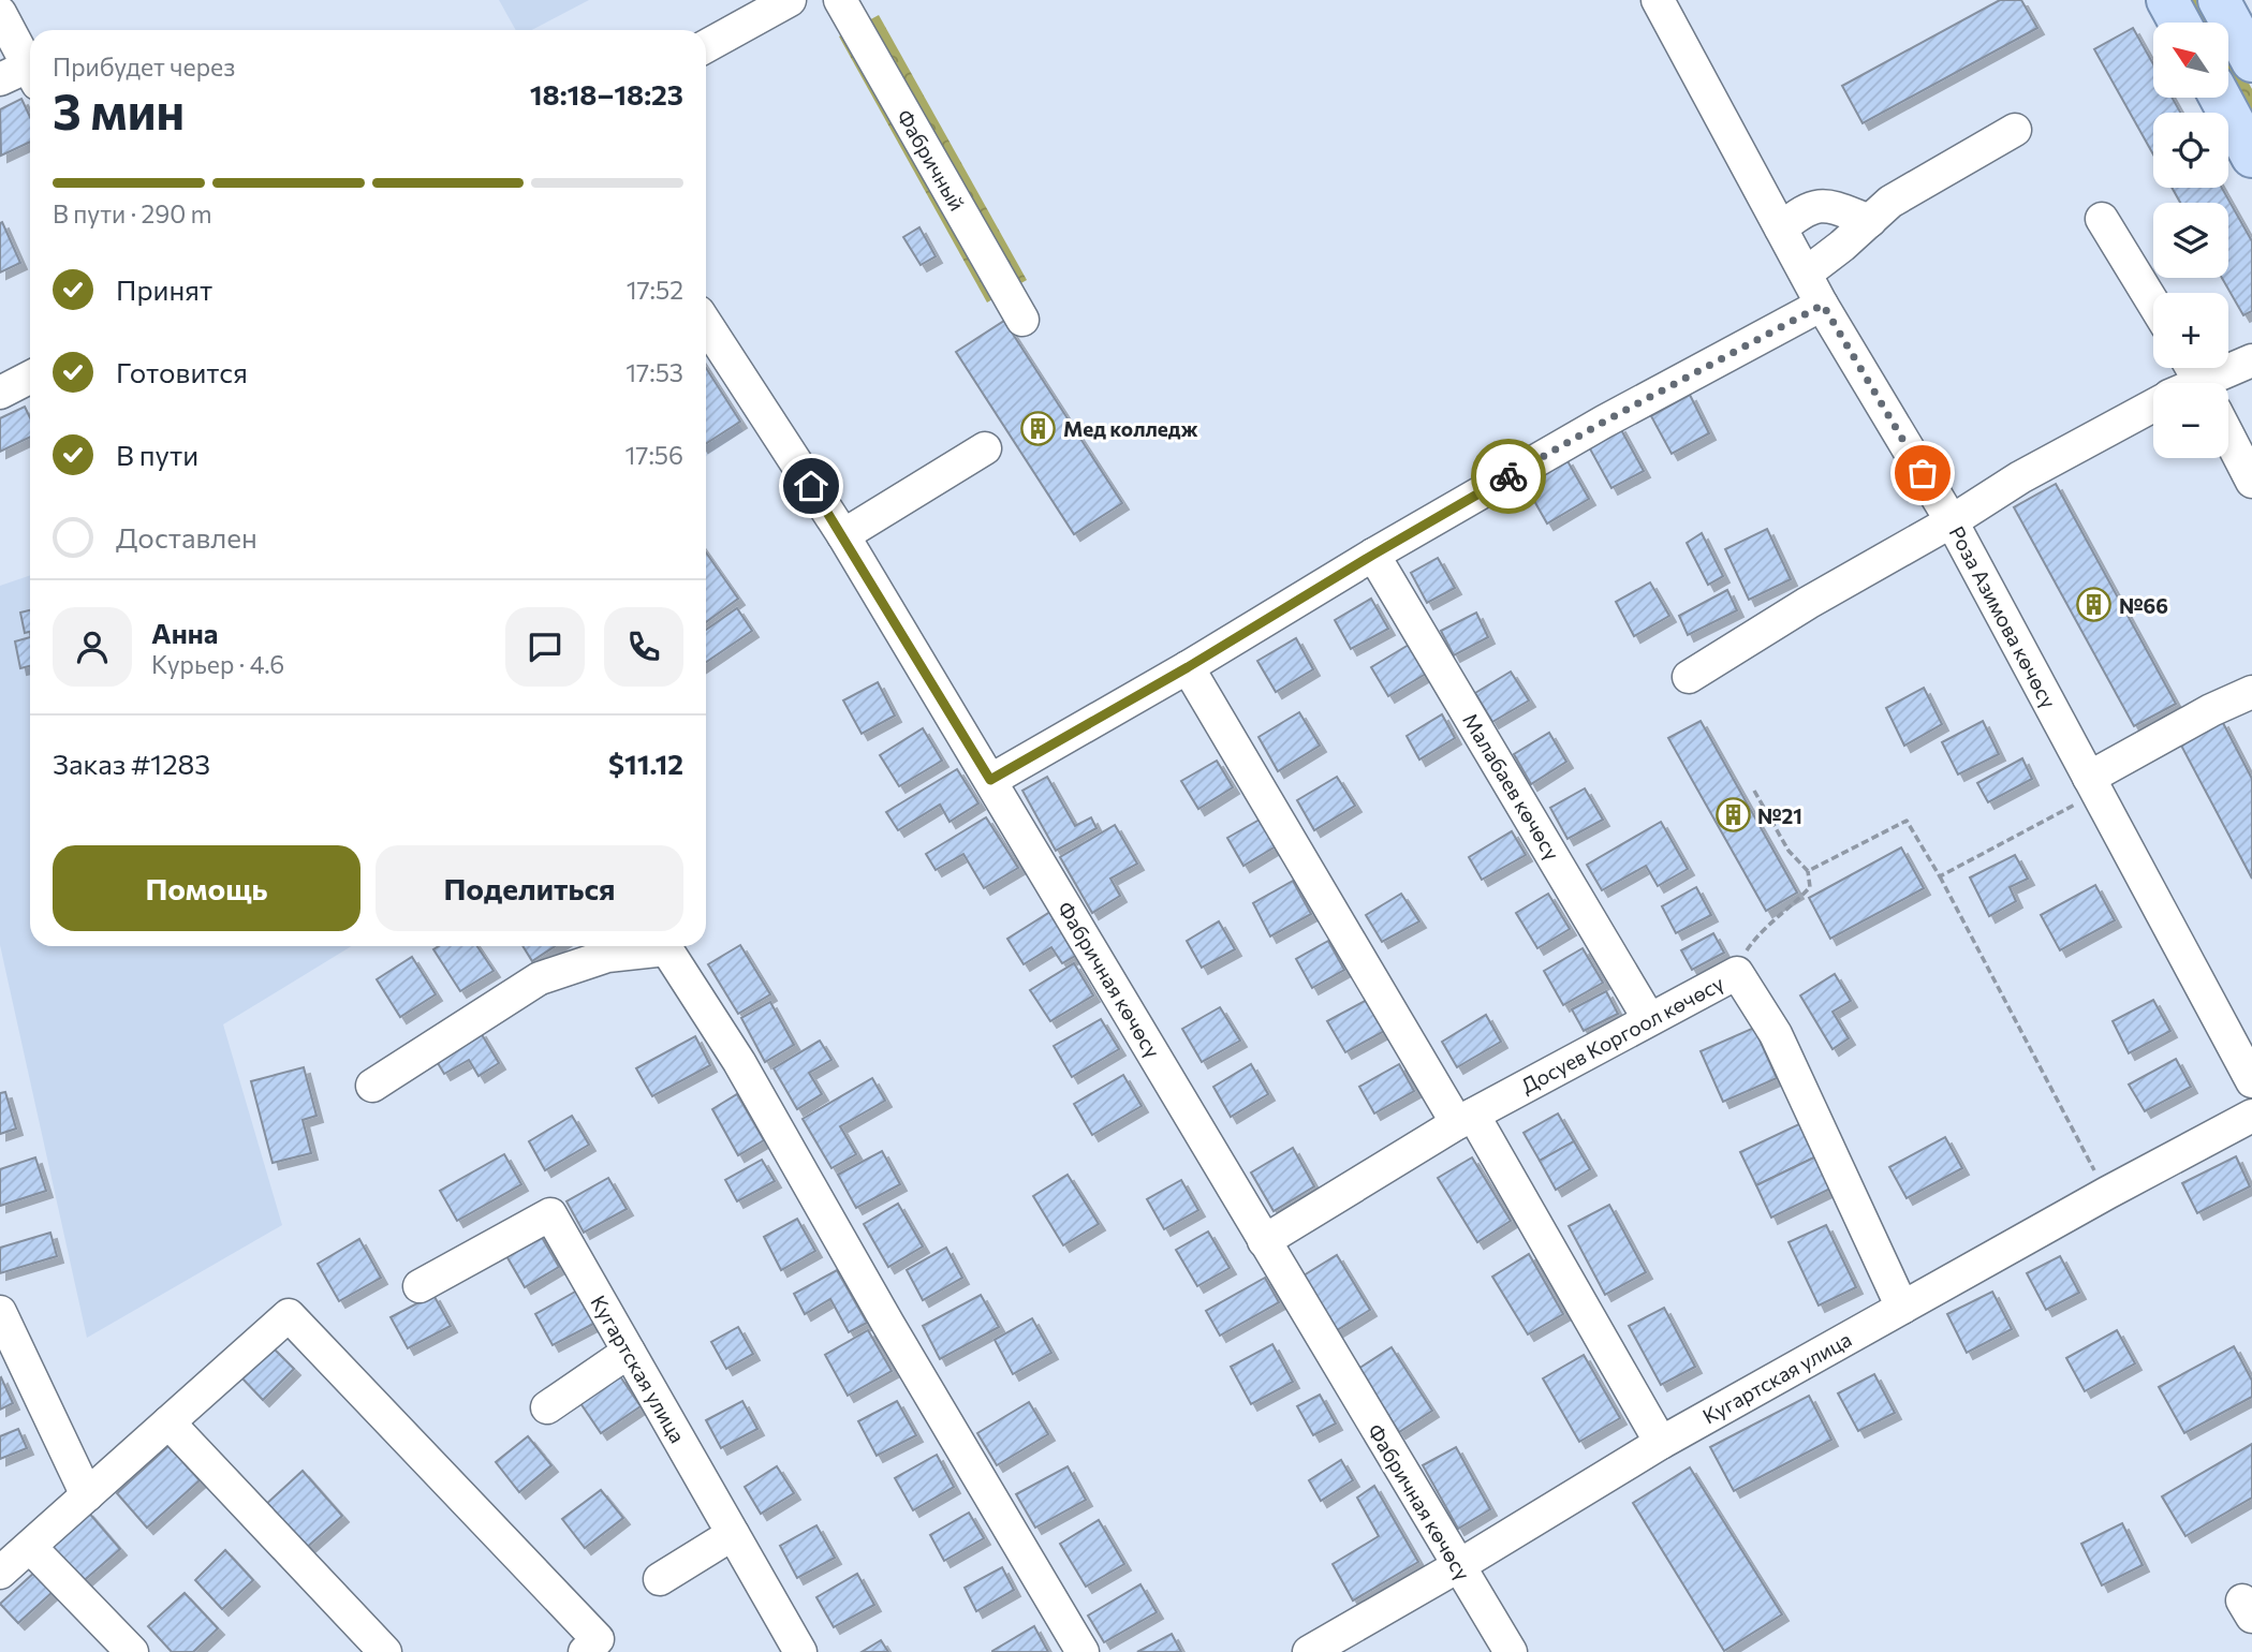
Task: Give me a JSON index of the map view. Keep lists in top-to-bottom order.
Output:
{
  "streets": {
    "street": [
      "Фабричный",
      "Роза Азимова көчөсү",
      "Малабаев көчөсү",
      "Фабричная көчөсү",
      "Досуев Коргоол көчөсү",
      "Кугартская улица"
    ]
  },
  "crossings": [
    ["Малабаев көчөсү", "Досуев Коргоол көчөсү"],
    ["Фабричная көчөсү", "Досуев Коргоол көчөсү"],
    ["Фабричная көчөсү", "Кугартская улица"],
    ["Досуев Коргоол көчөсү", "Кугартская улица"]
  ],
  "places": {
    "building": ["Мед колледж", "№66", "№21"]
  },
  "north": "top left",
  "page": {
    "map_buttons": ["+", "−"],
    "heading": ["3 мин", "Прибудет через", "18:18–18:23"],
    "panel": [
      "Анна",
      "Курьер · 4.6",
      "Заказ #1283",
      "$11.12"
    ],
    "bar": "В пути · 290 m",
    "list": [
      ["Принят", "17:52"],
      ["Готовится", "17:53"],
      ["В пути", "17:56"],
      "Доставлен"
    ],
    "buttons": ["Помощь", "Поделиться"]
  }
}
